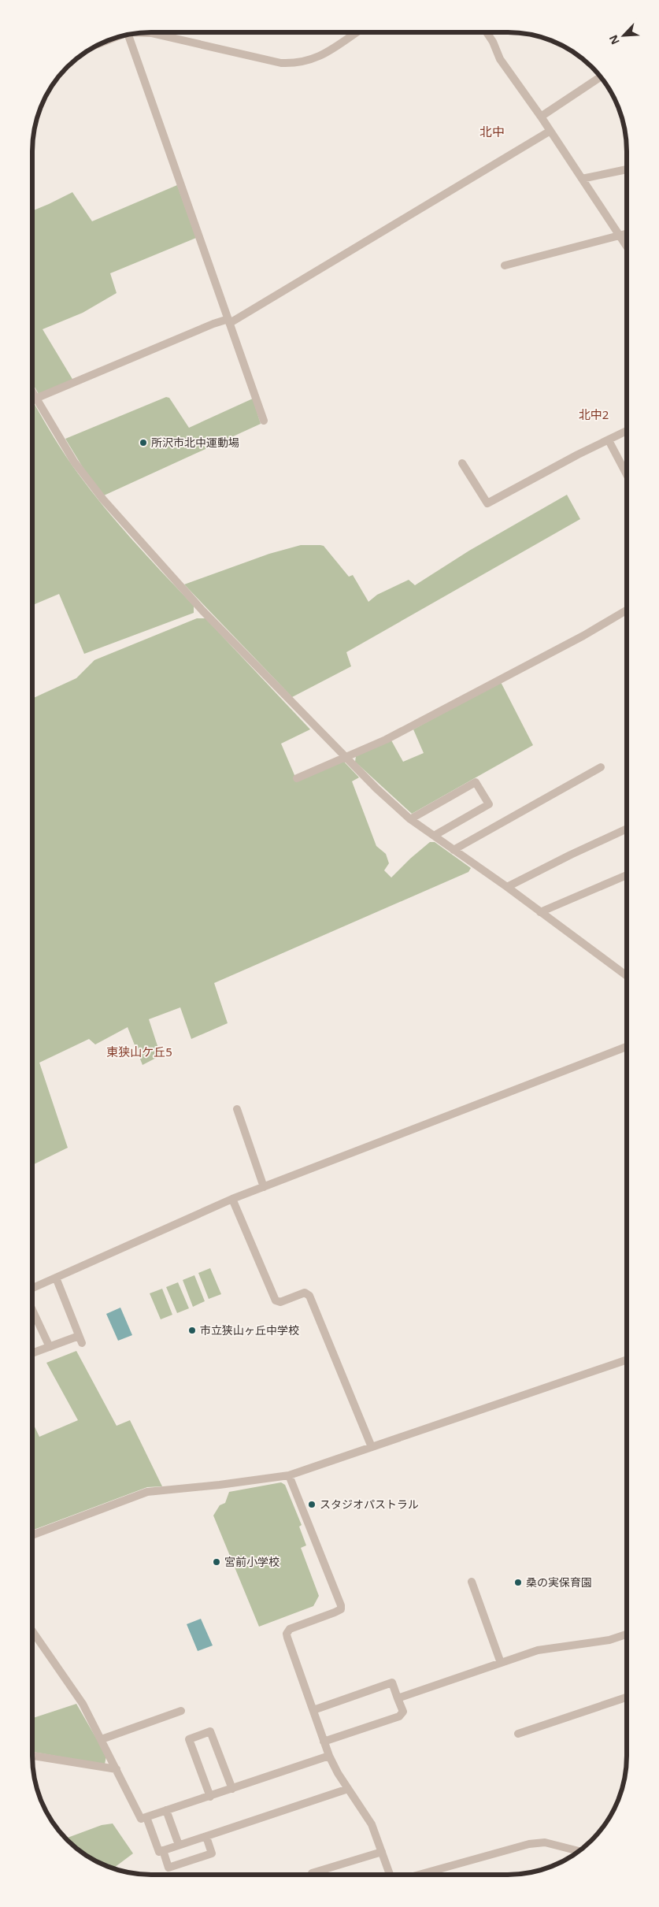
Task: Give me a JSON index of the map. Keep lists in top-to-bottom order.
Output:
{
  "districts": ["北中", "北中2", "東狭山ケ丘5"],
  "places": [
    "所沢市北中運動場",
    "市立狭山ヶ丘中学校",
    "スタジオパストラル",
    "宮前小学校",
    "桑の実保育園"
  ],
  "north": "bottom left"
}
